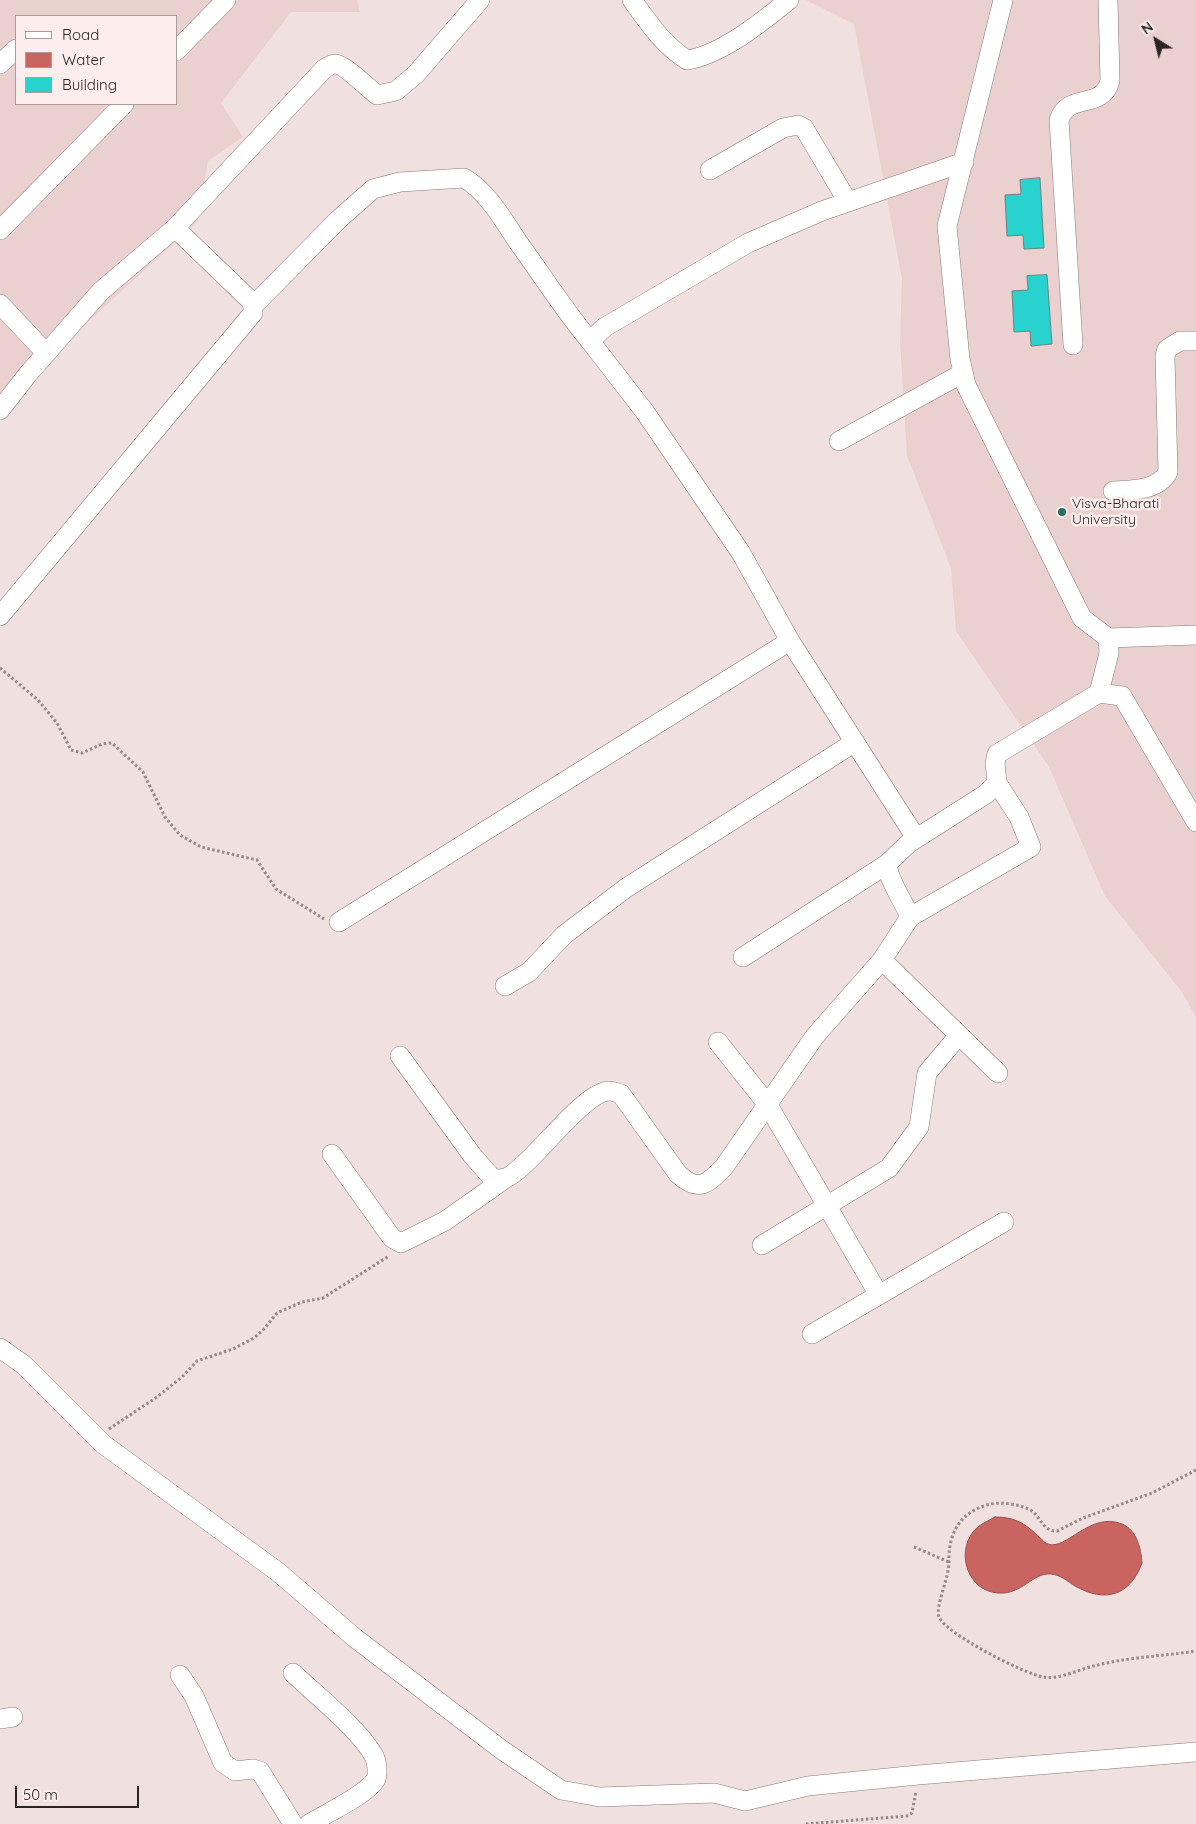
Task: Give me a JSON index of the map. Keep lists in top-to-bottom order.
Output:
{
  "places": ["Visva-Bharati University"],
  "legend": ["Road", "Water", "Building"],
  "scale_bar": "50 m",
  "north": "top left"
}
